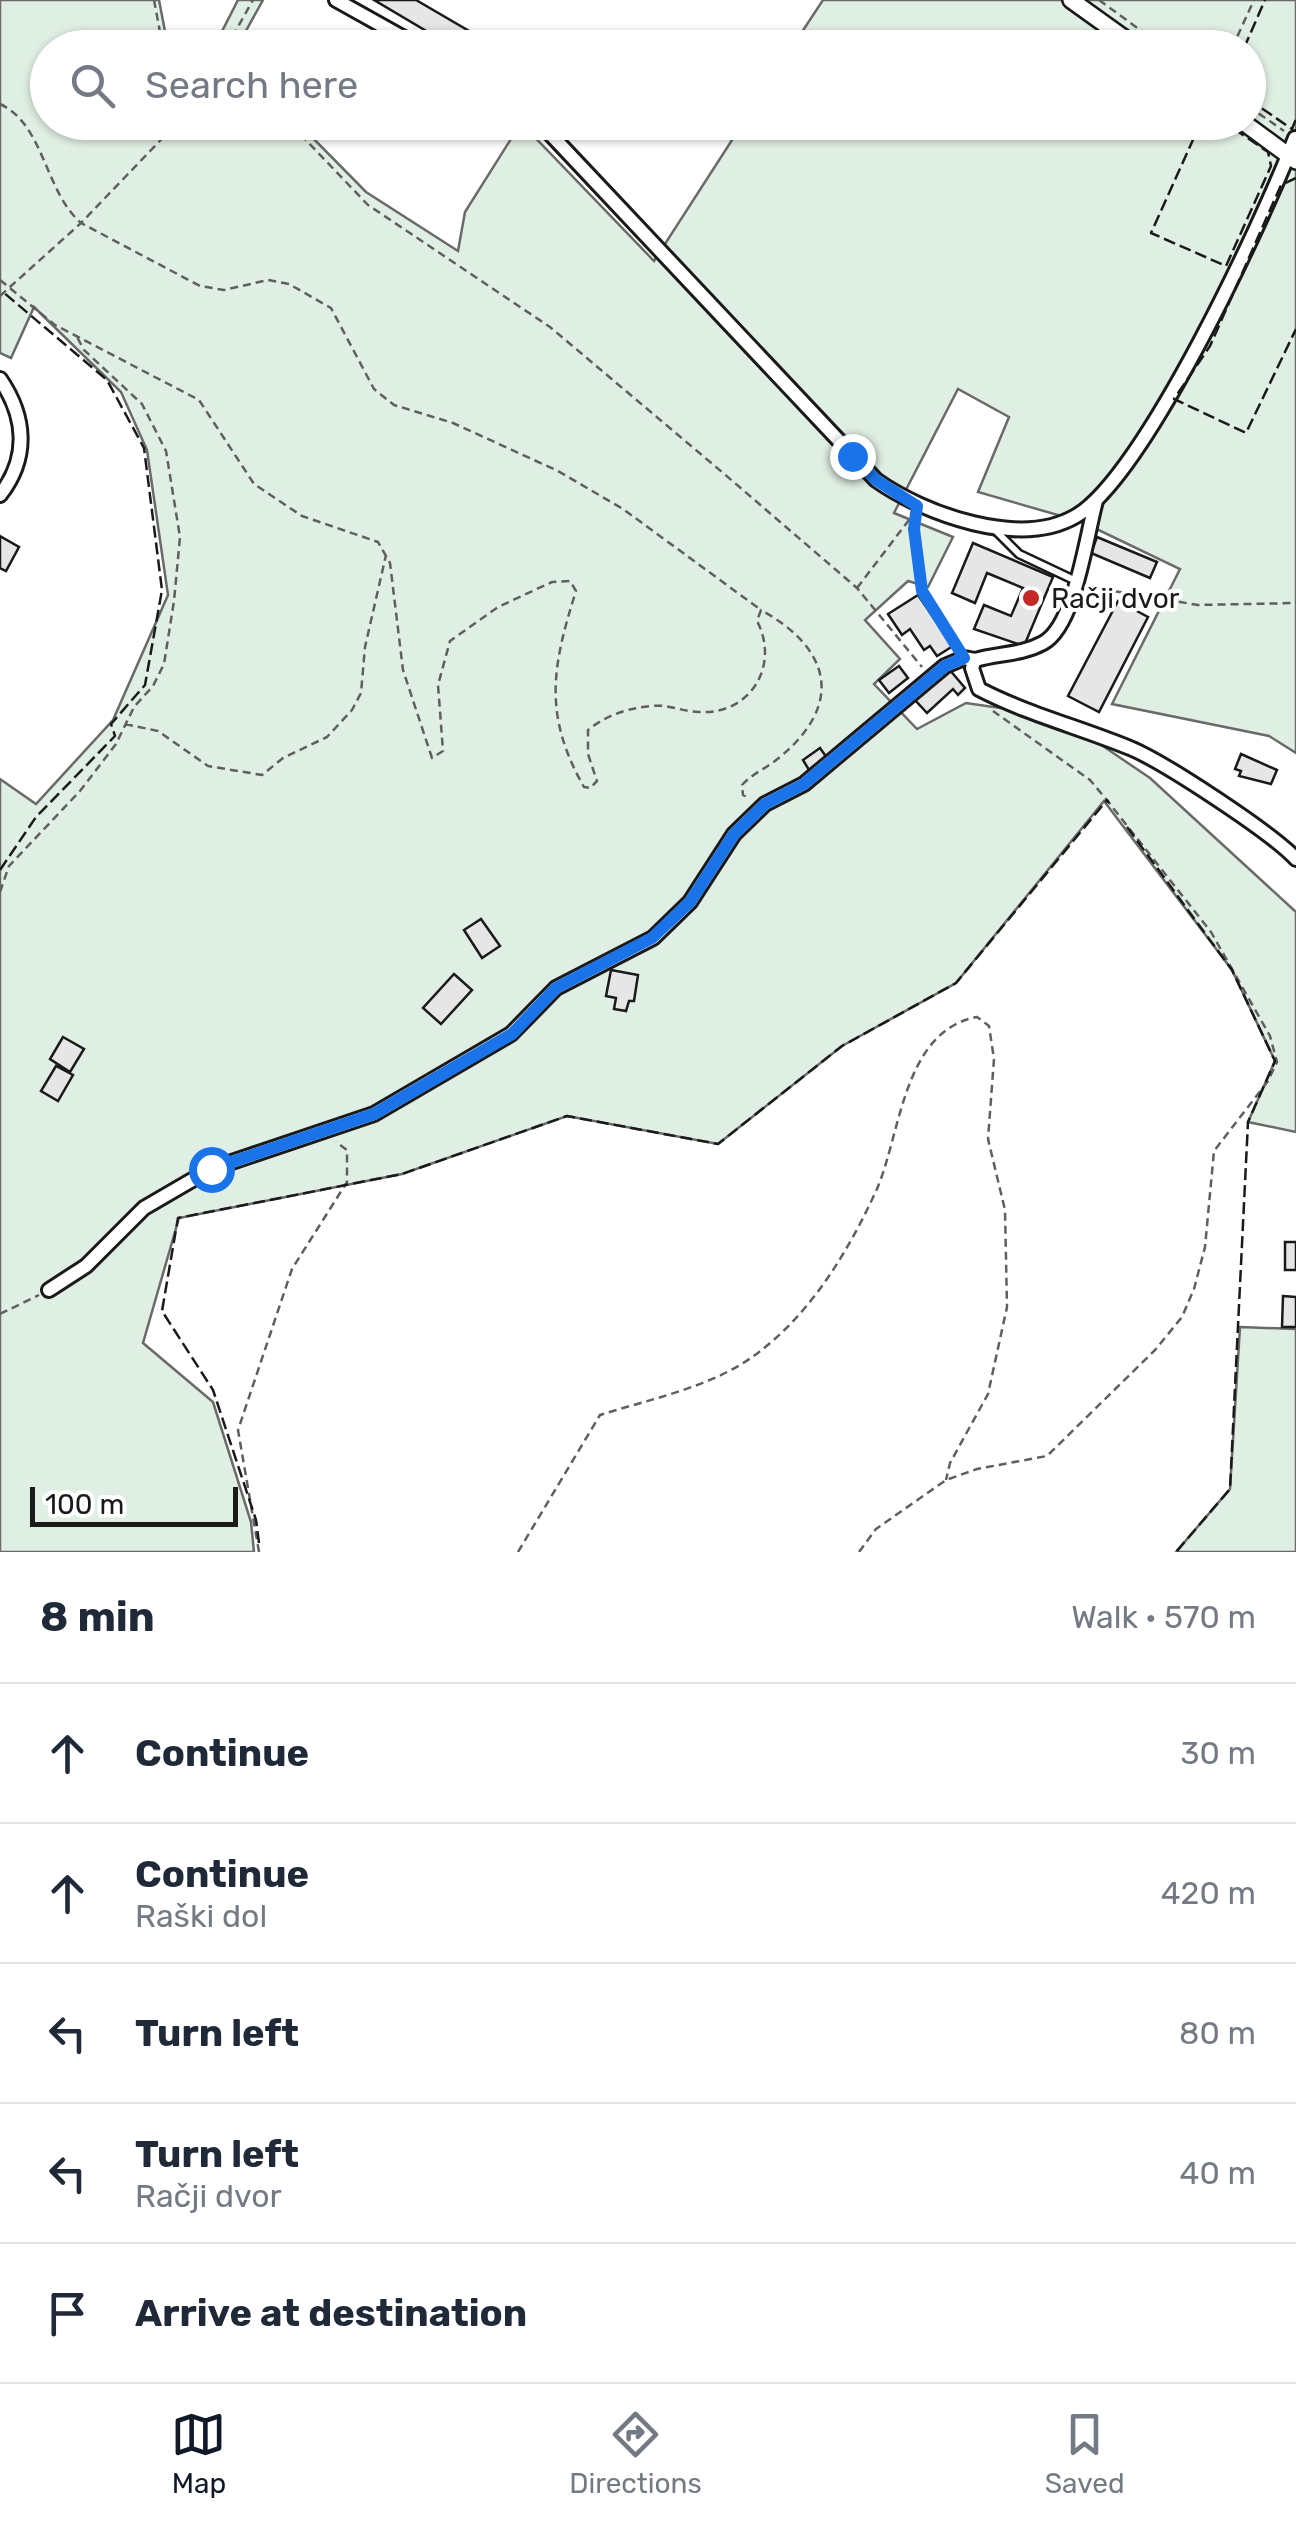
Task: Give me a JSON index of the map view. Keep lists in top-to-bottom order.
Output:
{
  "places": ["Račji dvor"],
  "scale_bar": "100 m",
  "page": {
    "search": "Search here",
    "scale": "100 m",
    "heading": ["8 min", "Walk · 570 m"],
    "list": [
      ["Continue", "30 m"],
      ["Continue", "Raški dol", "420 m"],
      ["Turn left", "80 m"],
      ["Turn left", "Račji dvor", "40 m"],
      "Arrive at destination"
    ],
    "nav": ["Map", "Directions", "Saved"]
  }
}
